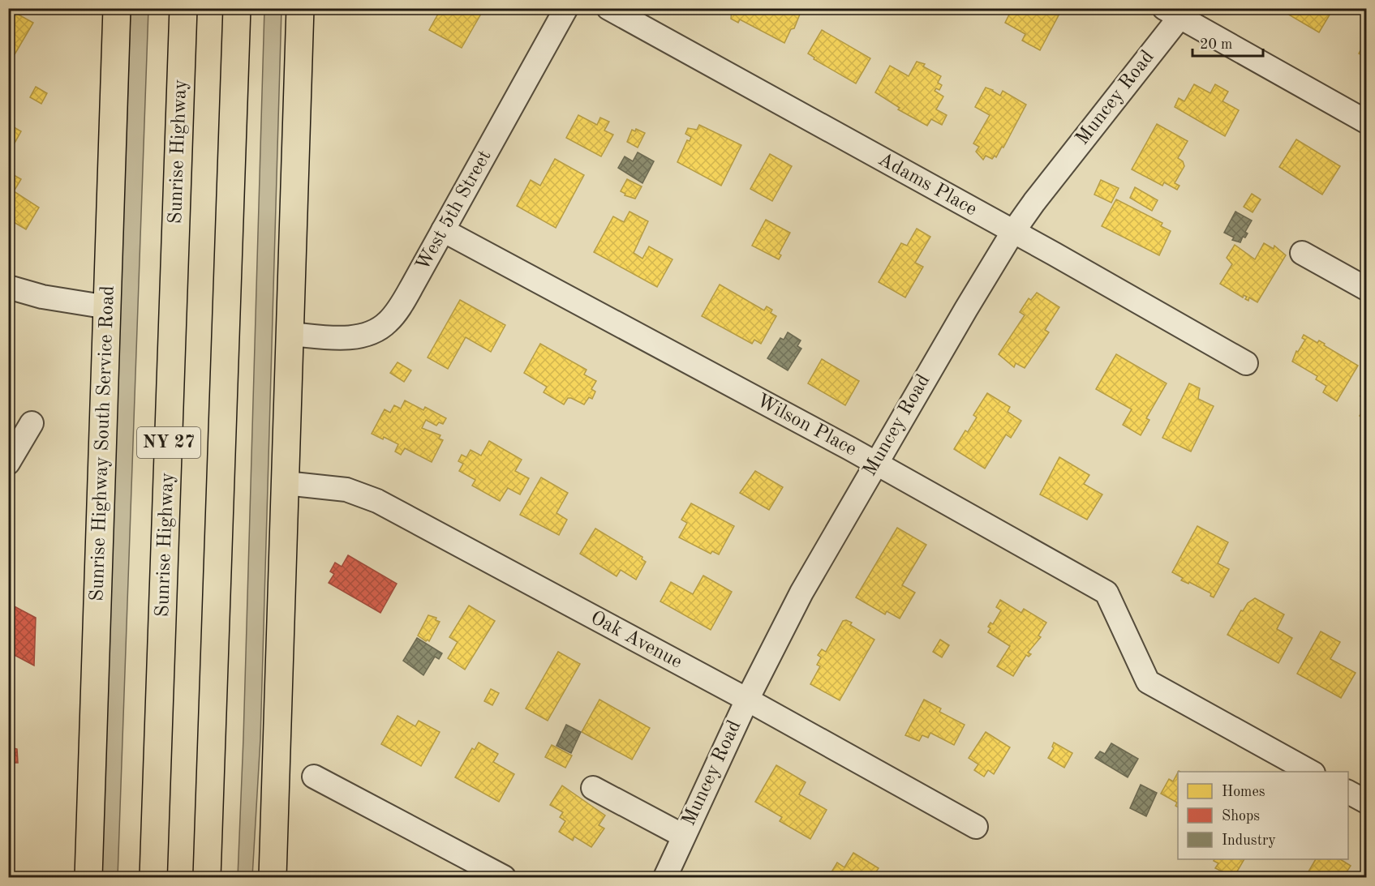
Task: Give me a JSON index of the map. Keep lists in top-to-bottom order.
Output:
{
  "streets": {
    "main road": ["Sunrise Highway", "NY 27", "Sunrise Highway South Service Road"],
    "street": [
      "Muncey Road",
      "Adams Place",
      "West 5th Street",
      "Wilson Place",
      "Oak Avenue"
    ]
  },
  "crossings": [
    ["Muncey Road", "Adams Place"],
    ["Muncey Road", "Wilson Place"],
    ["Muncey Road", "Oak Avenue"],
    ["West 5th Street", "Wilson Place"]
  ],
  "legend": ["Homes", "Shops", "Industry"],
  "scale_bar": "20 m"
}
